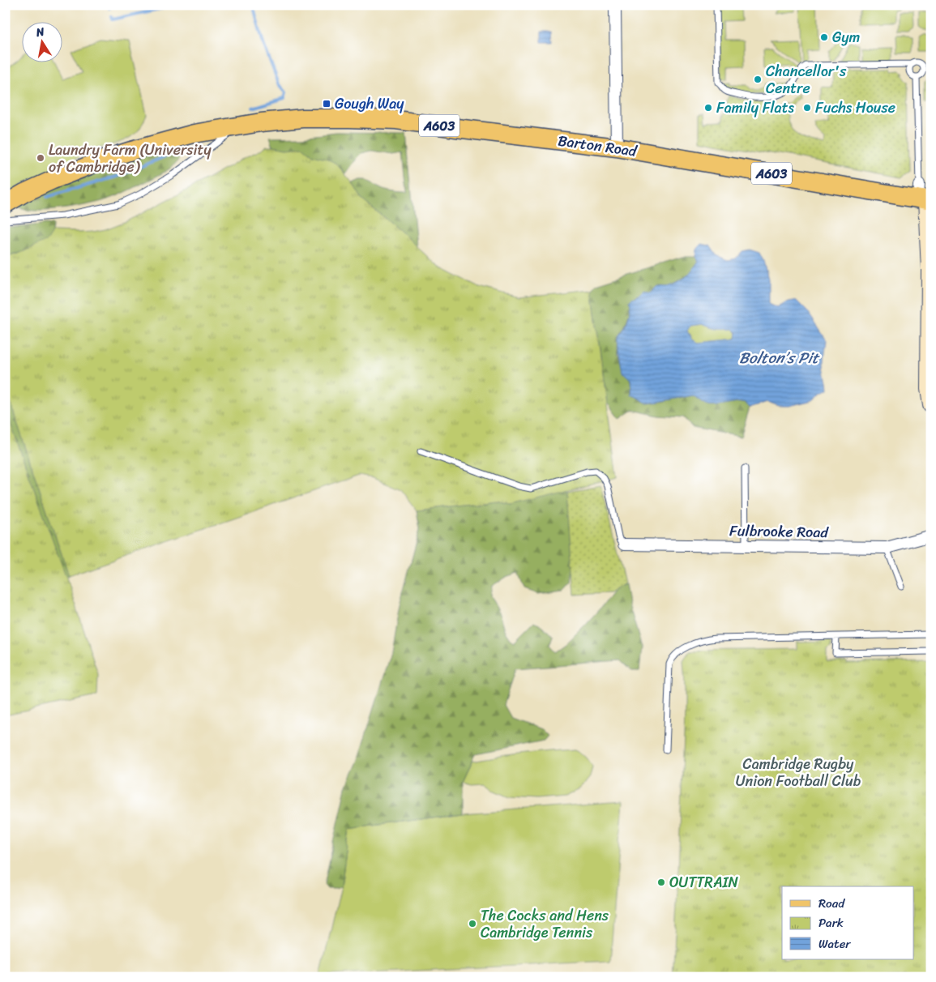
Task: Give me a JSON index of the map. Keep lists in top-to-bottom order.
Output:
{
  "streets": {
    "main road": ["A603", "Barton Road"],
    "street": ["Fulbrooke Road"]
  },
  "crossings": [
    ["A603", "Barton Road"]
  ],
  "water": ["Bolton’s Pit"],
  "parks": ["Cambridge Rugby Union Football Club"],
  "places": {
    "other": [
      "Gym",
      "Chancellor's Centre",
      "Family Flats",
      "Fuchs House",
      "Laundry Farm (University of Cambridge)",
      "OUTTRAIN",
      "The Cocks and Hens Cambridge Tennis"
    ],
    "transit": ["Gough Way"]
  },
  "legend": ["Road", "Park", "Water"],
  "north": "top"
}
